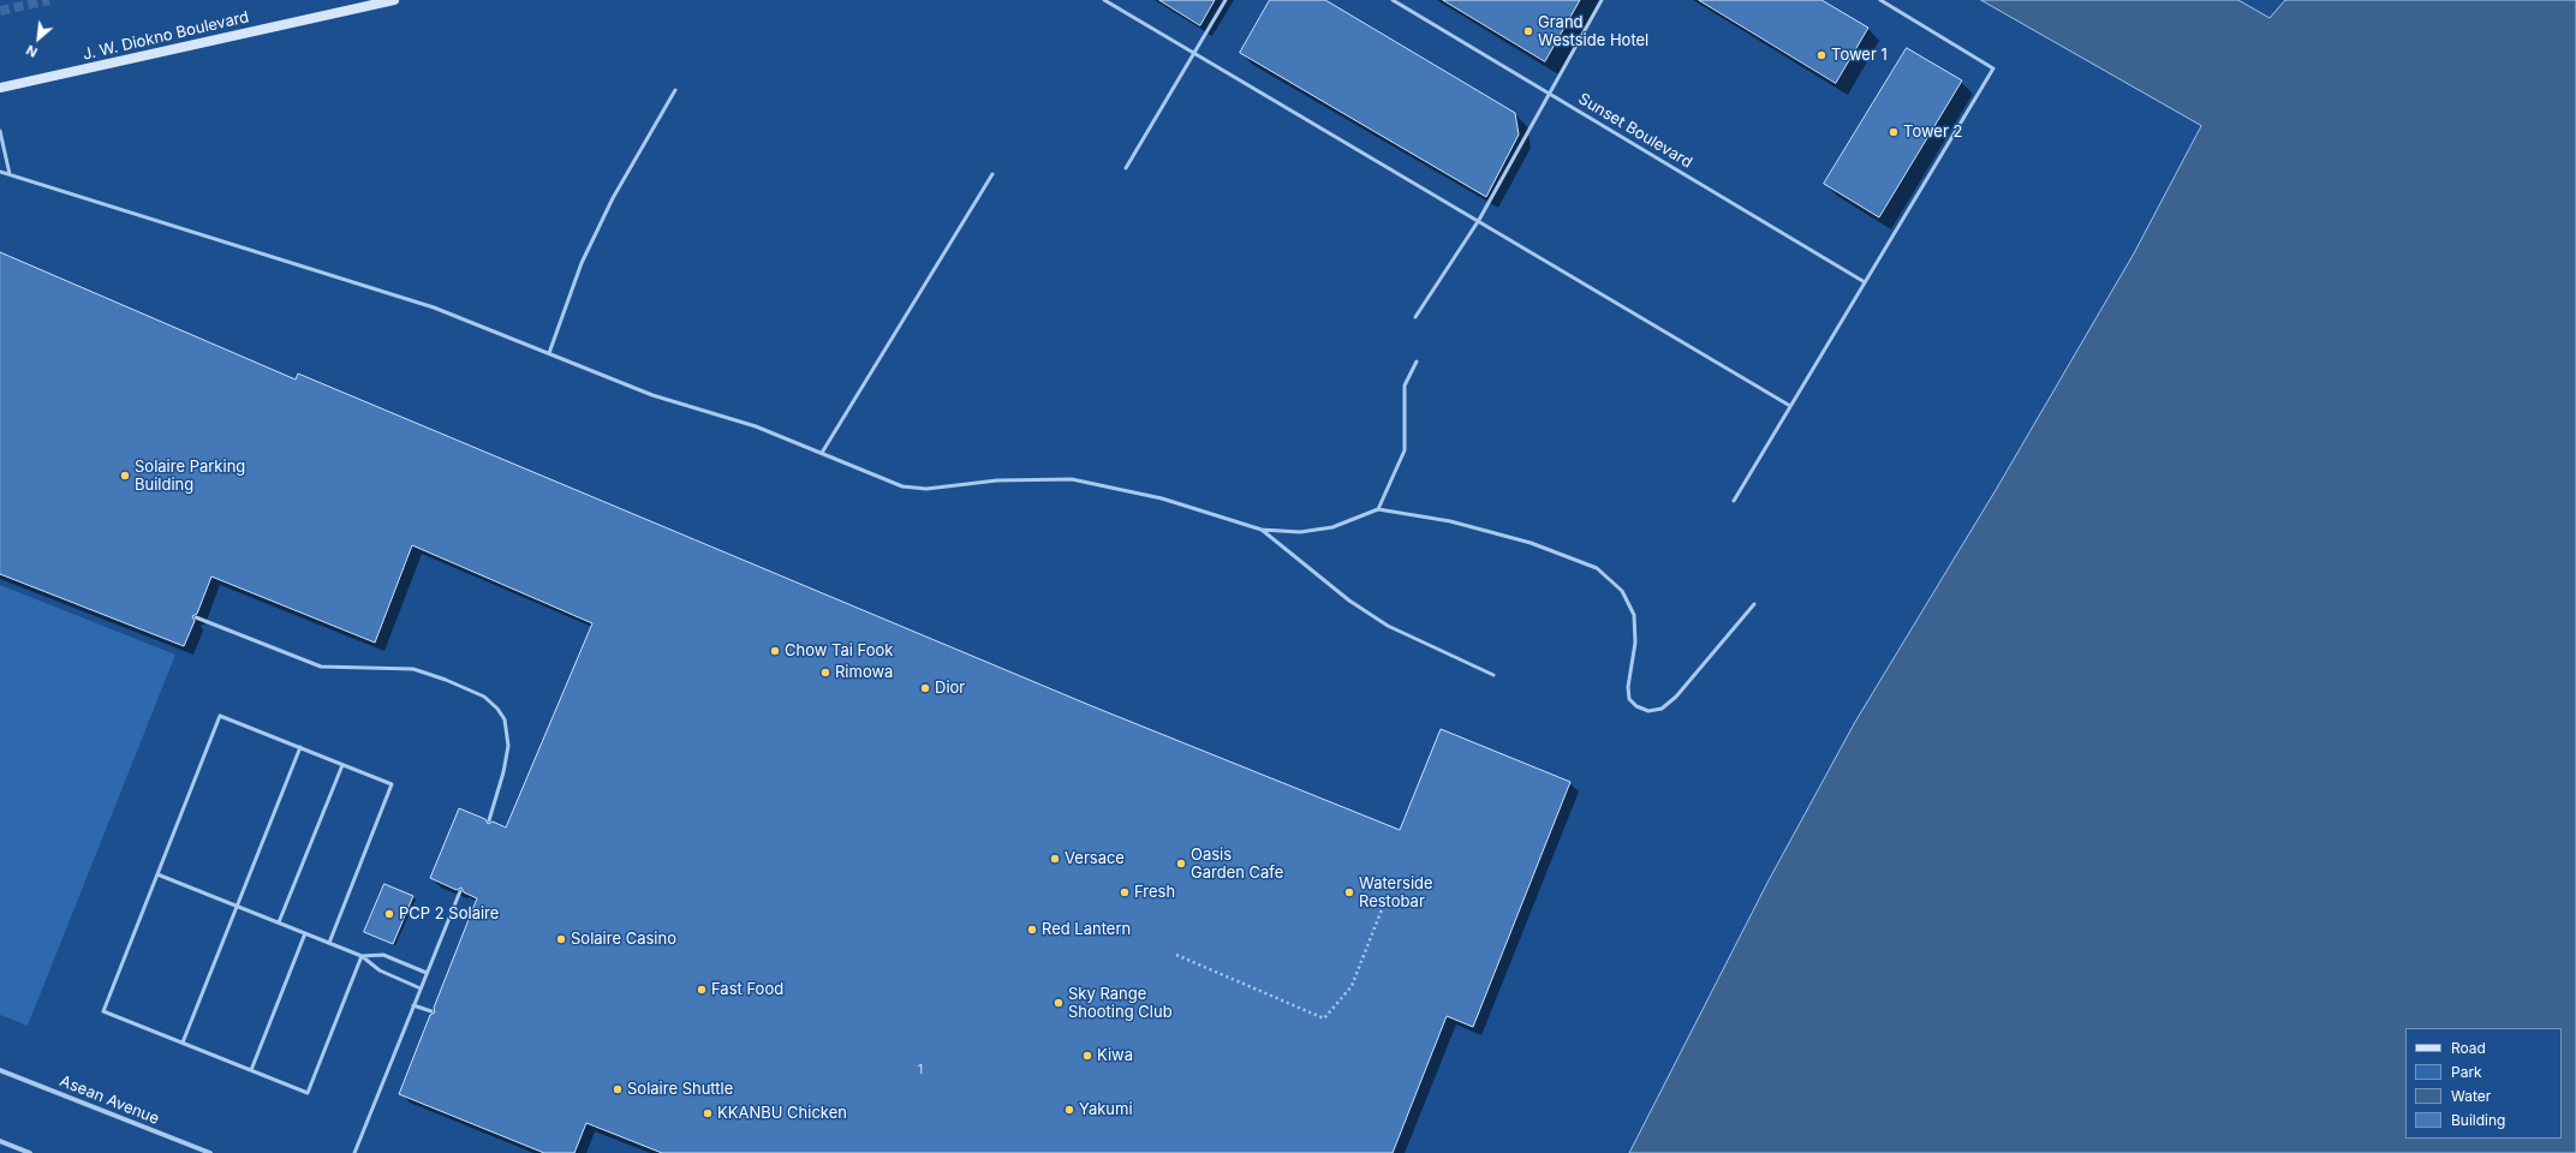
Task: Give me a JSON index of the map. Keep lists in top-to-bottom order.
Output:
{
  "streets": {
    "street": ["J. W. Diokno Boulevard", "Asean Avenue"],
    "lane": ["Sunset Boulevard"]
  },
  "places": [
    "Grand Westside Hotel",
    "Tower 1",
    "Tower 2",
    "Solaire Parking Building",
    "Chow Tai Fook",
    "Rimowa",
    "Dior",
    "Versace",
    "Oasis Garden Cafe",
    "Fresh",
    "Waterside Restobar",
    "PCP 2 Solaire",
    "Red Lantern",
    "Solaire Casino",
    "Fast Food",
    "Sky Range Shooting Club",
    "Kiwa",
    "Solaire Shuttle",
    "Yakumi",
    "KKANBU Chicken"
  ],
  "house_numbers": ["1"],
  "legend": [
    "Road",
    "Park",
    "Water",
    "Building"
  ],
  "north": "bottom left"
}
